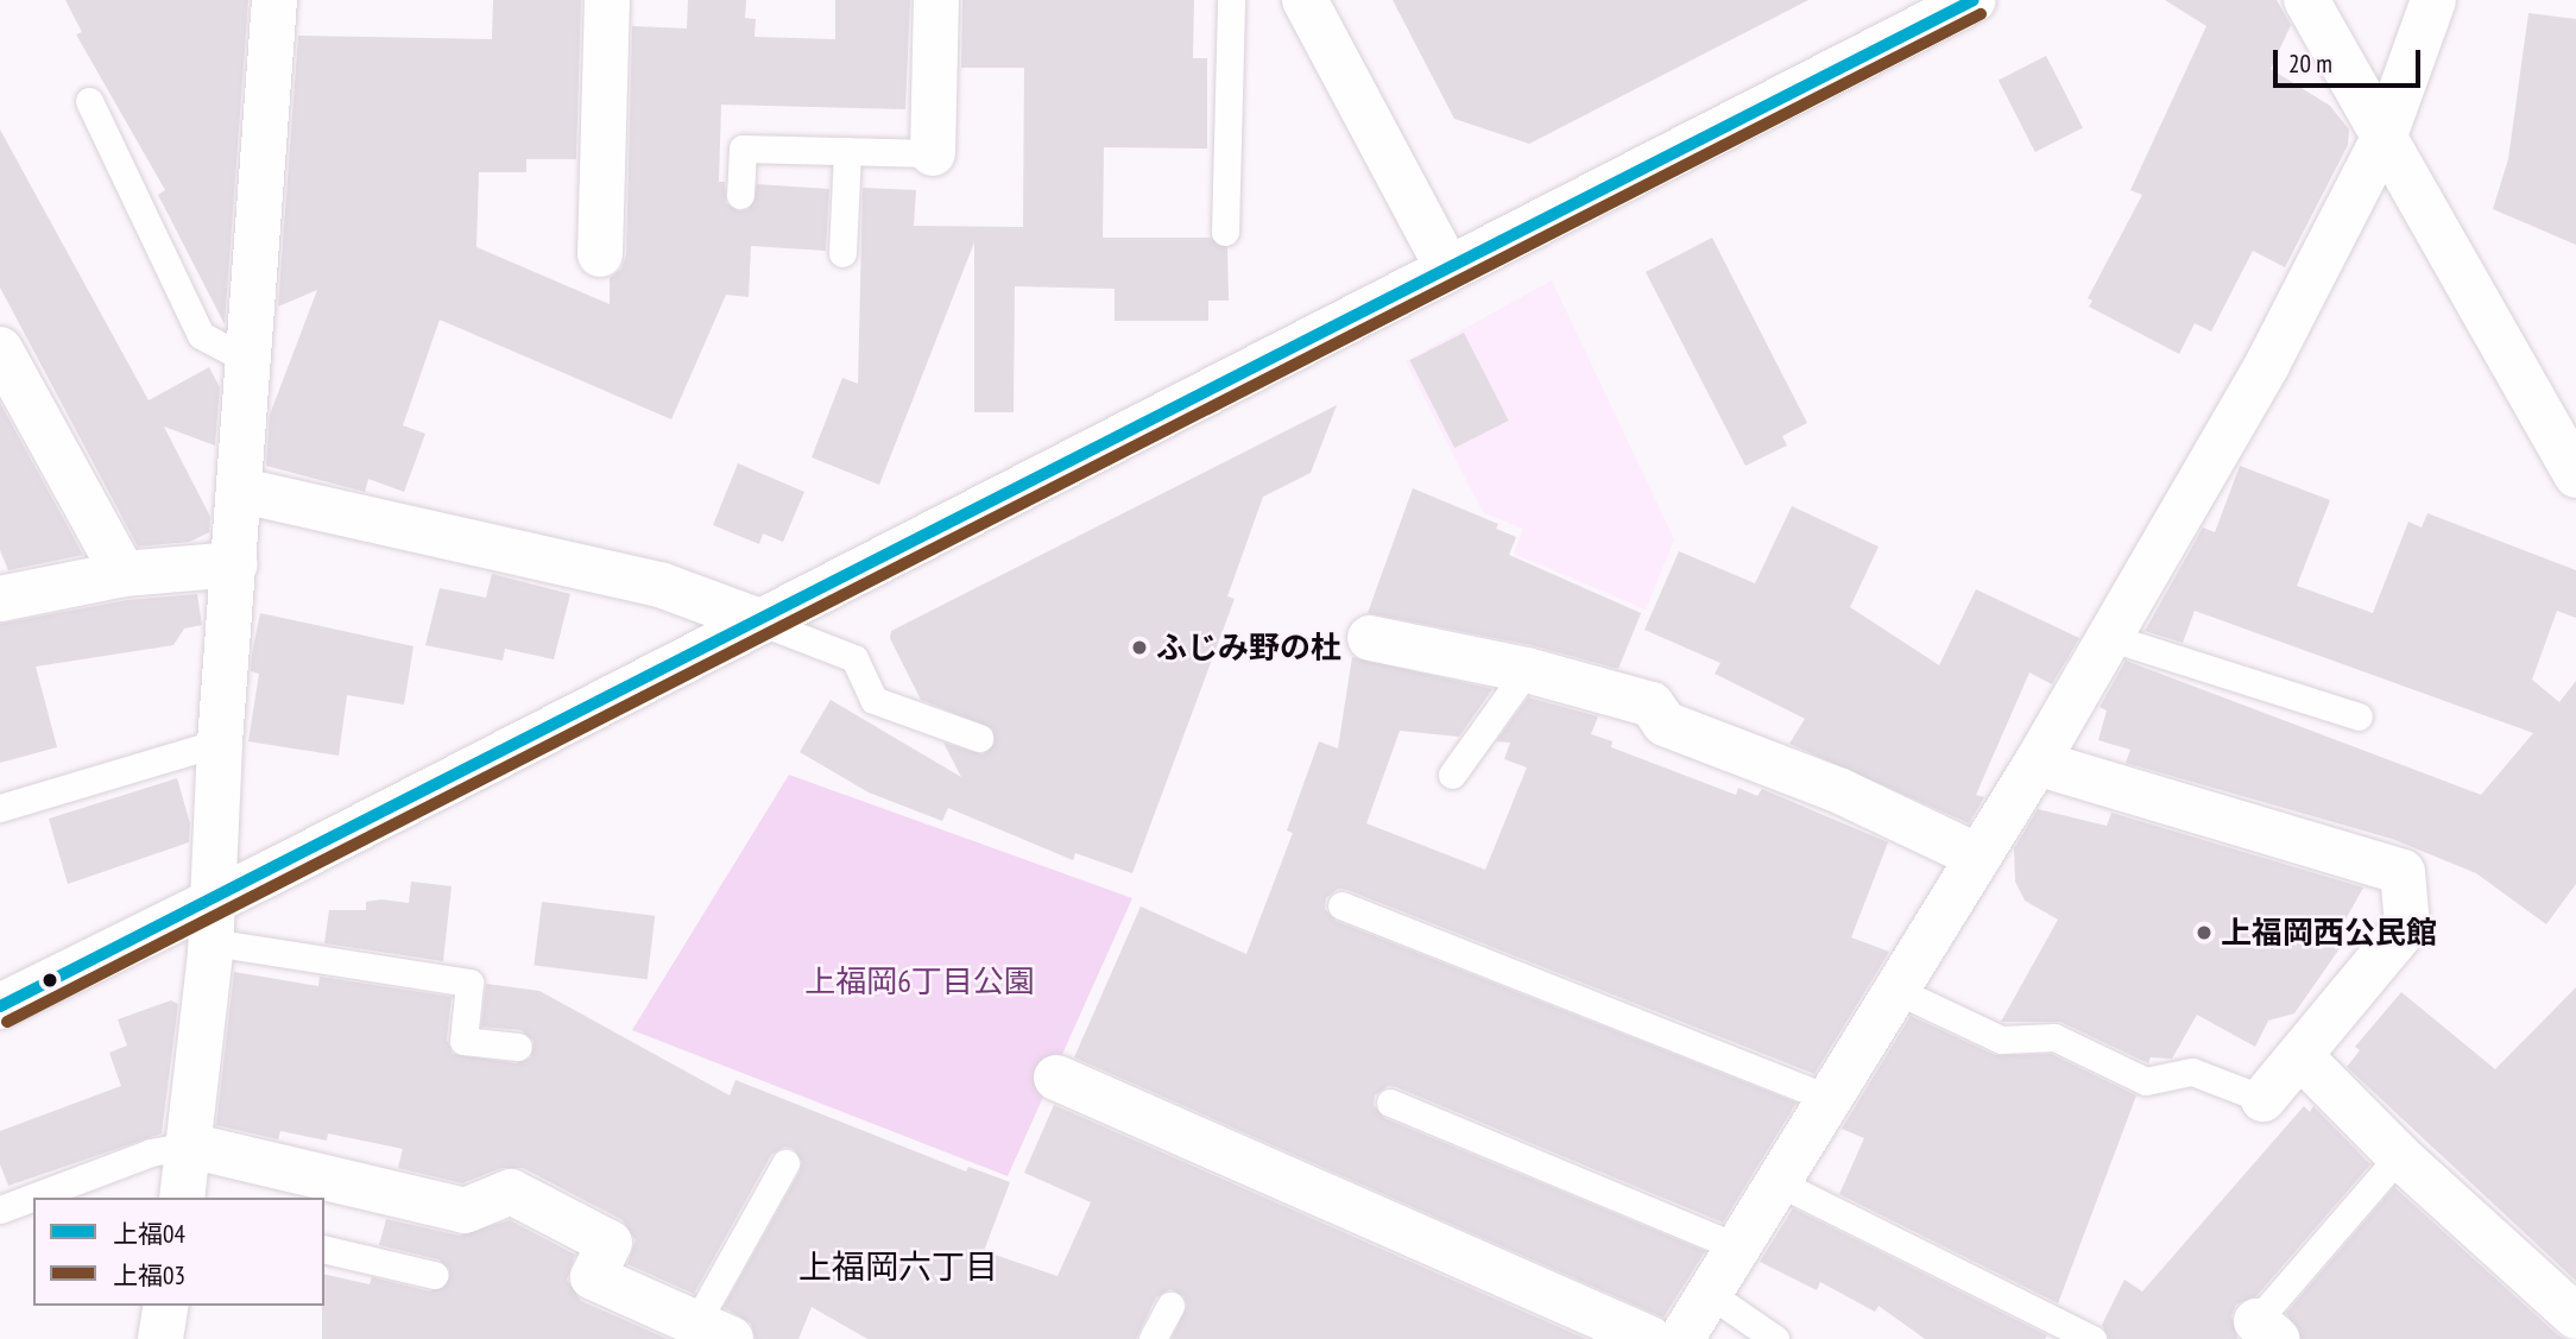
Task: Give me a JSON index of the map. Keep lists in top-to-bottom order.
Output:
{
  "districts": ["上福岡六丁目"],
  "parks": ["上福岡6丁目公園"],
  "places": ["ふじみ野の杜", "上福岡西公民館"],
  "lines": ["transit line 上福04", "transit line 上福03"],
  "legend": ["上福04", "上福03"],
  "scale_bar": "20 m"
}
